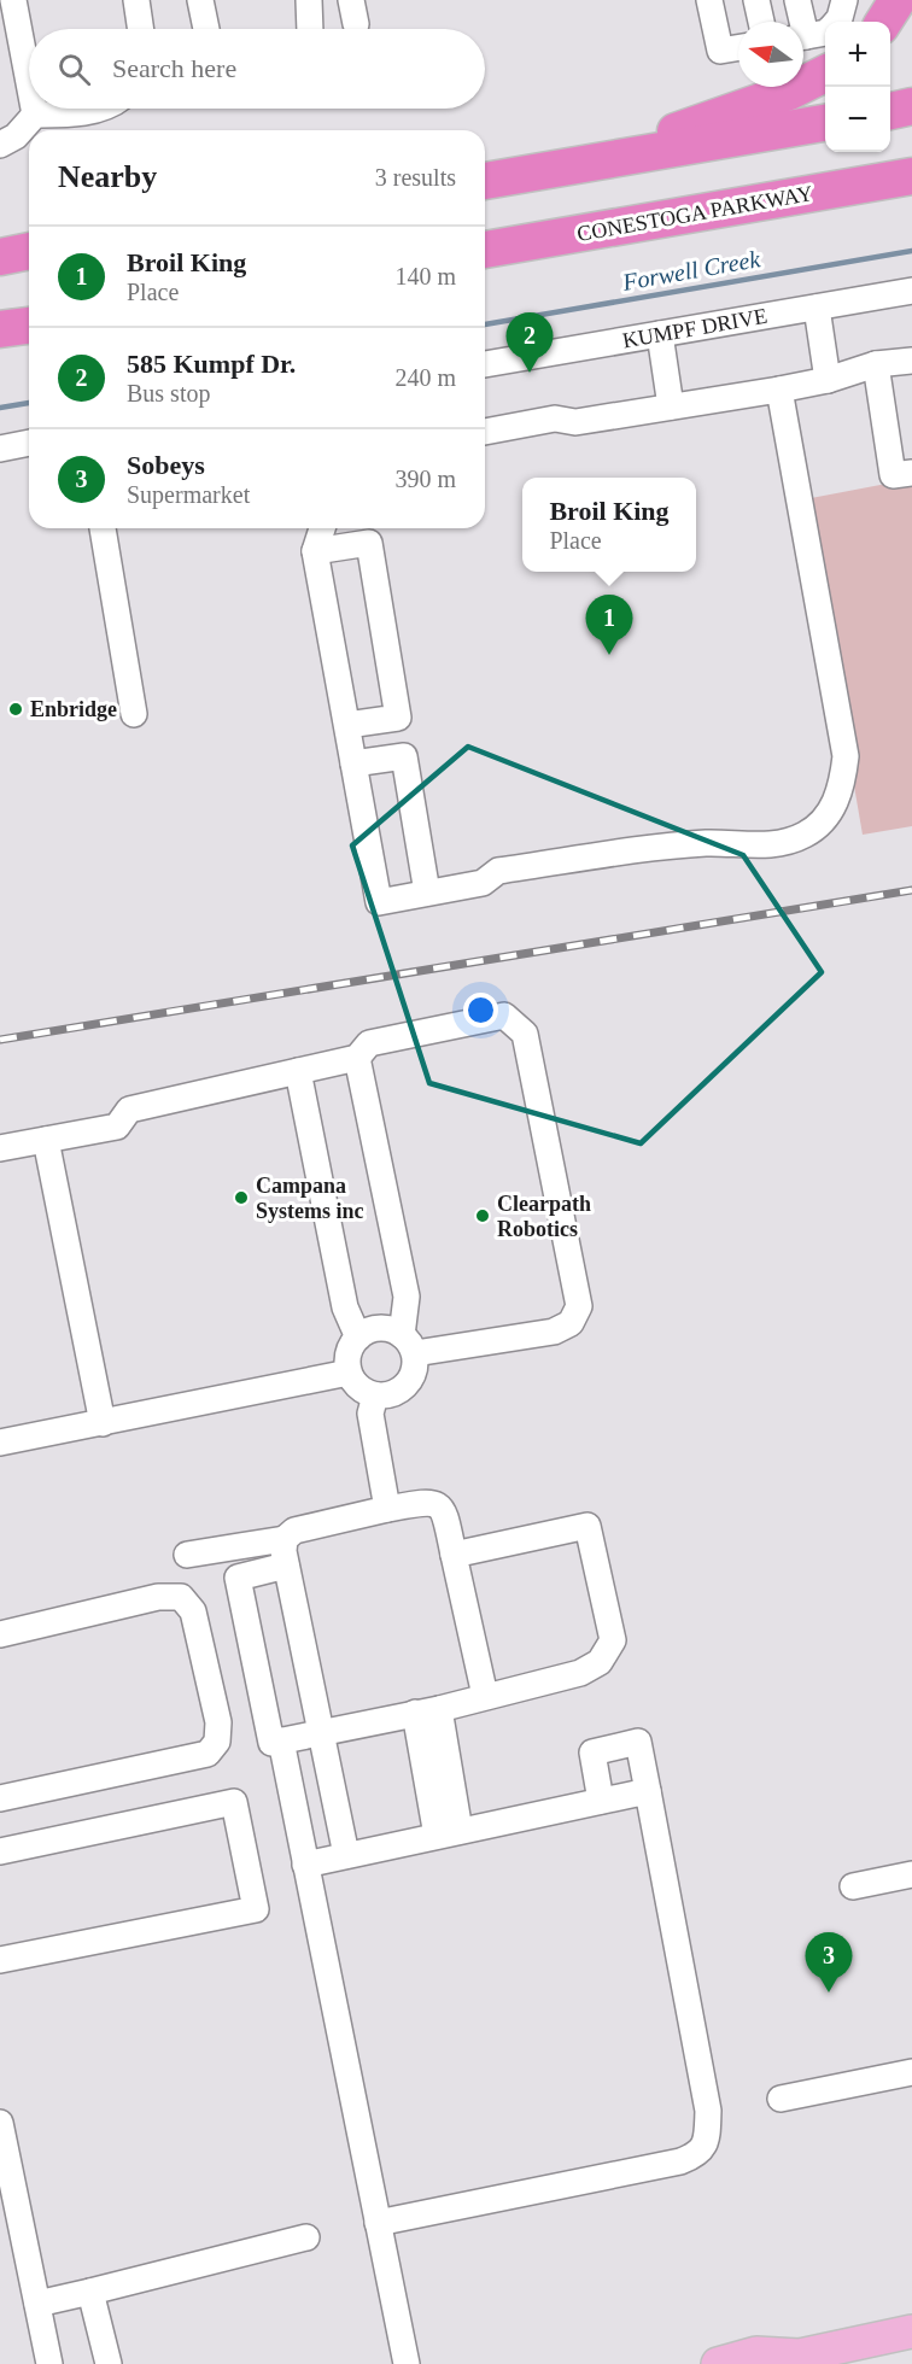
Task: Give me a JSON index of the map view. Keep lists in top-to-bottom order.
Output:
{
  "streets": {
    "highway": ["CONESTOGA PARKWAY"],
    "street": ["KUMPF DRIVE"]
  },
  "water": ["Forwell Creek"],
  "places": ["Enbridge", "Campana Systems inc", "Clearpath Robotics"],
  "north": "left",
  "page": {
    "map_buttons": ["+", "−"],
    "search": "Search here",
    "heading": ["Nearby", "3 results"],
    "list": [
      {
        "mark": "1",
        "name": "Broil King",
        "note": "Place",
        "value": "140 m"
      },
      {
        "mark": "2",
        "name": "585 Kumpf Dr.",
        "note": "Bus stop",
        "value": "240 m"
      },
      {
        "mark": "3",
        "name": "Sobeys",
        "note": "Supermarket",
        "value": "390 m"
      }
    ],
    "pins": ["2", "1", "3"],
    "popup": ["Broil King", "Place"]
  }
}
